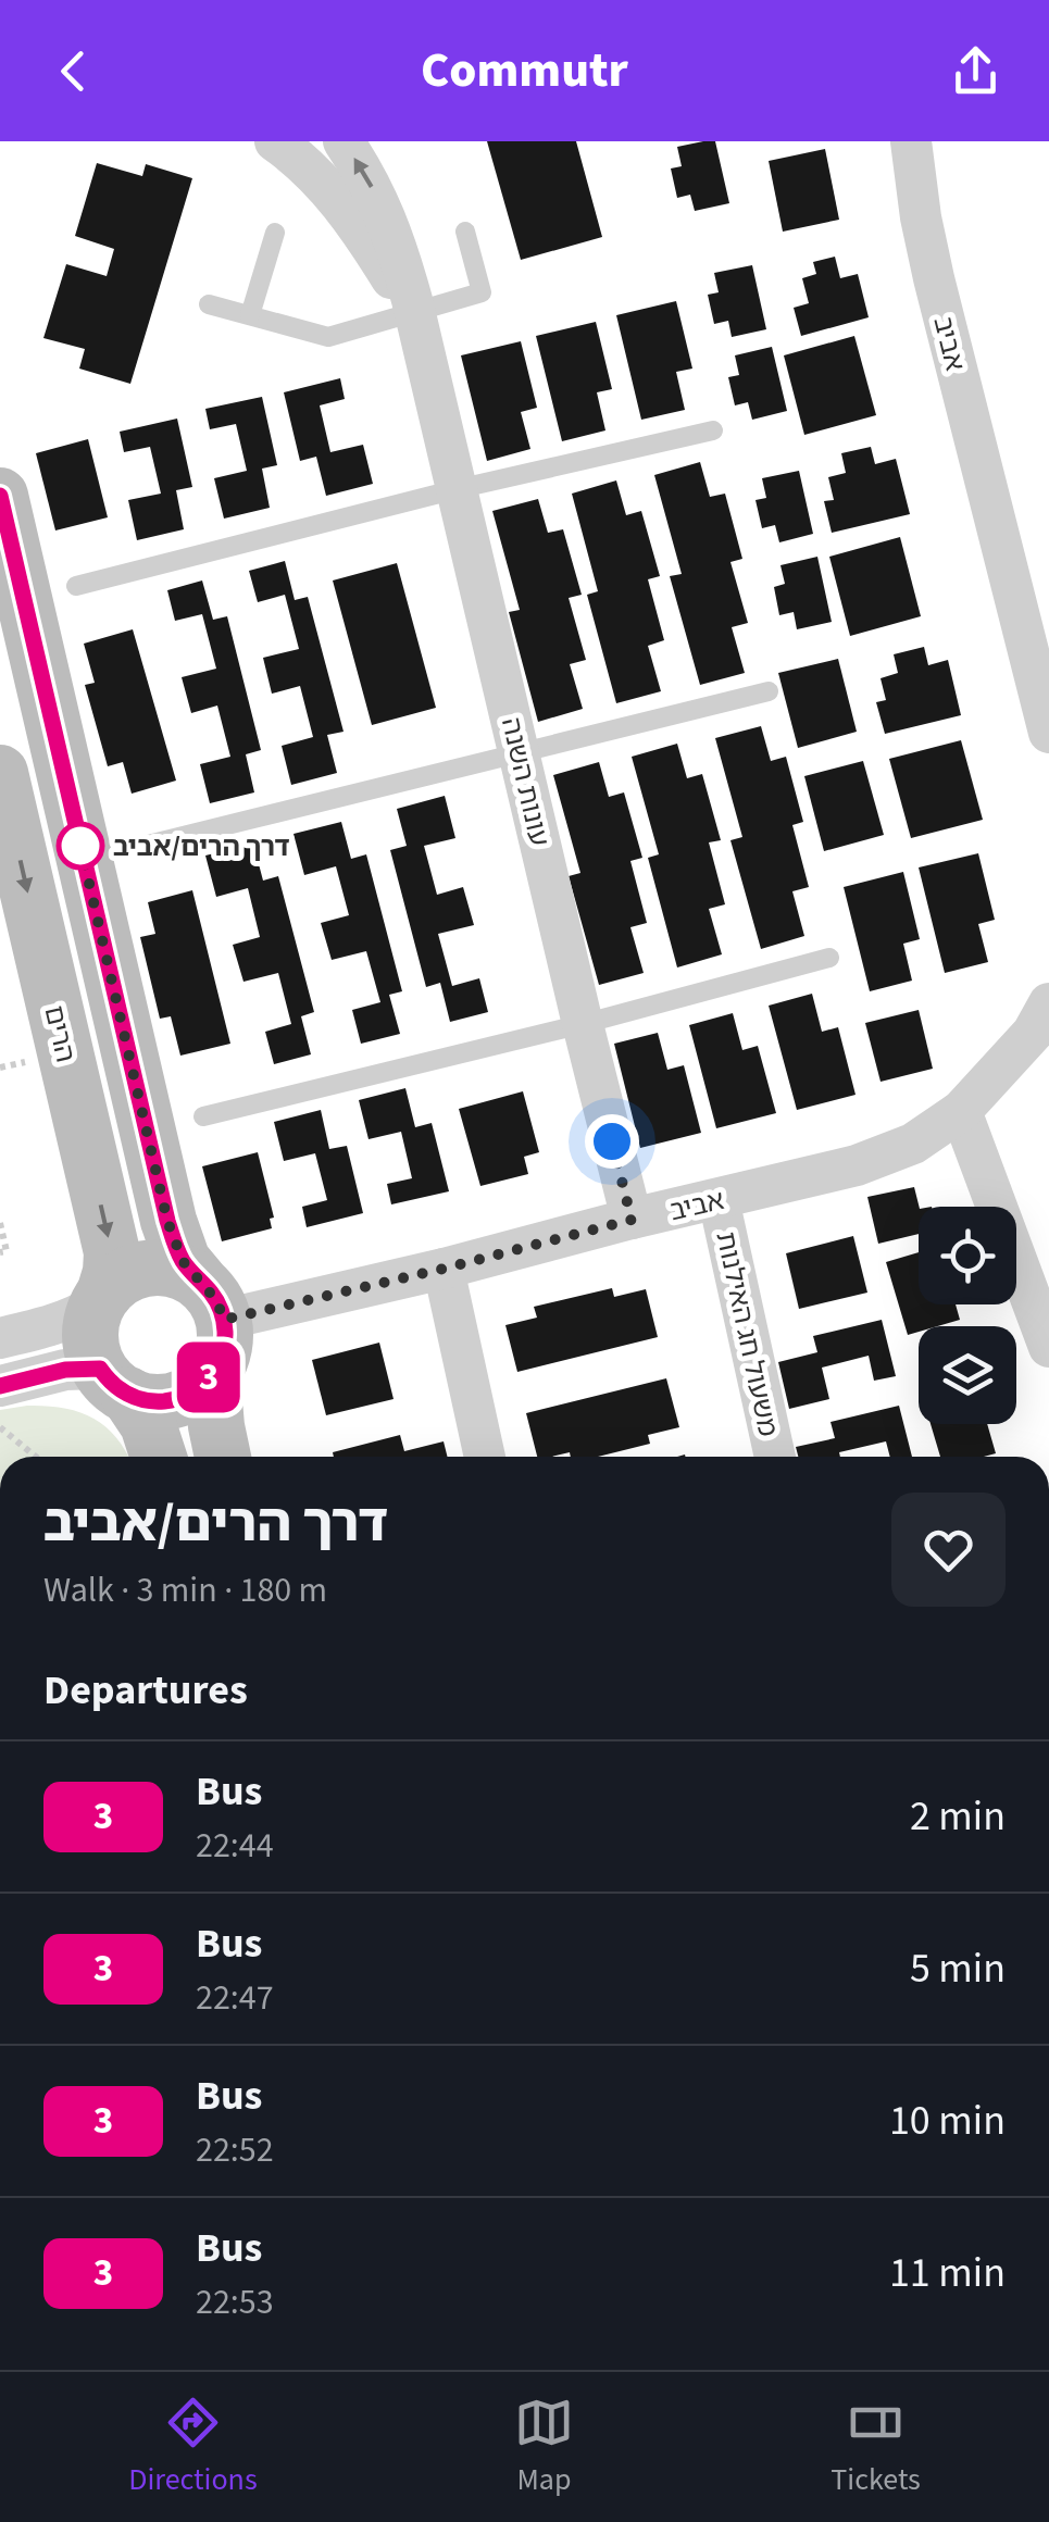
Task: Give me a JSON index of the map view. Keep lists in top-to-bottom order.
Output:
{
  "streets": {
    "street": [
      "אביב",
      "עונות השנה",
      "הרים",
      "משעול חג האילנות"
    ]
  },
  "crossings": [
    ["אביב", "עונות השנה"],
    ["אביב", "הרים"],
    ["אביב", "משעול חג האילנות"]
  ],
  "places": ["דרך הרים/אביב"],
  "lines": ["bus line 3"],
  "page": {
    "header": "Commutr",
    "on_map": "3",
    "heading": [
      ["דרך הרים/אביב", "Walk · 3 min · 180 m"],
      "Departures"
    ],
    "list": [
      {
        "mark": "3",
        "name": "Bus",
        "note": "22:44",
        "value": "2 min"
      },
      {
        "mark": "3",
        "name": "Bus",
        "note": "22:47",
        "value": "5 min"
      },
      {
        "mark": "3",
        "name": "Bus",
        "note": "22:52",
        "value": "10 min"
      },
      {
        "mark": "3",
        "name": "Bus",
        "note": "22:53",
        "value": "11 min"
      }
    ],
    "tabs": ["Directions", "Map", "Tickets"]
  }
}
